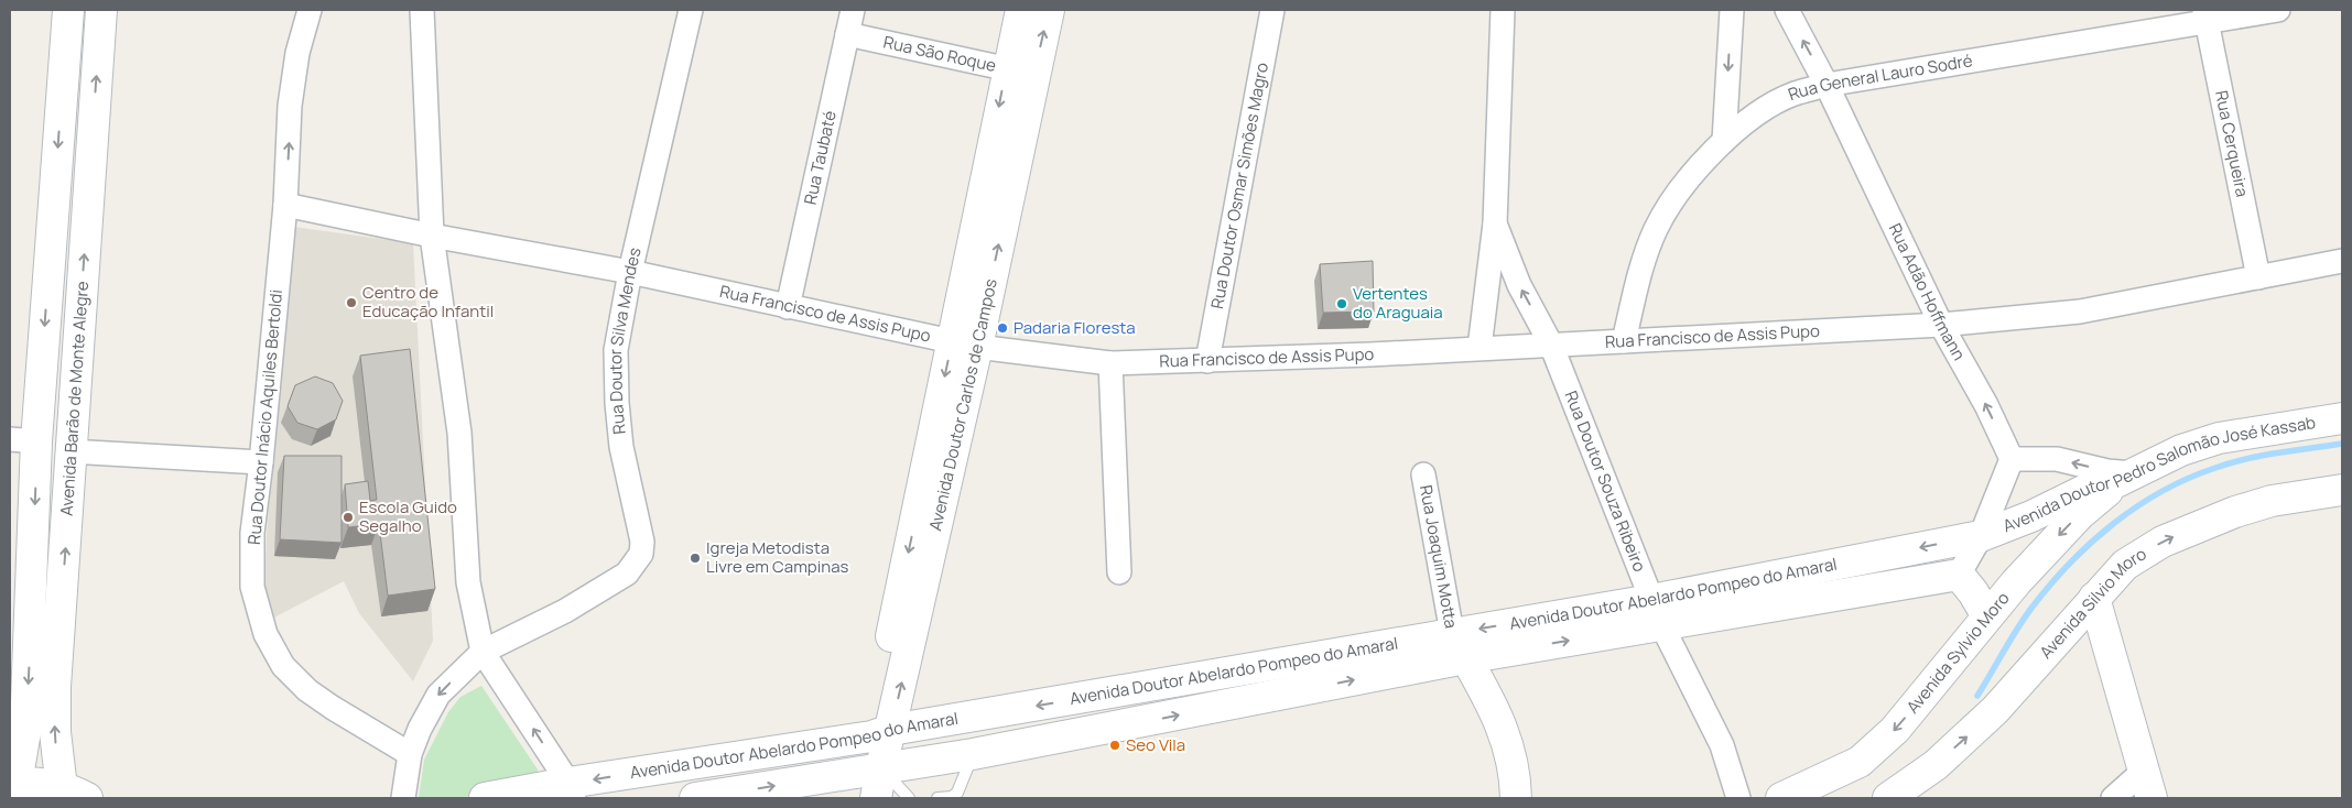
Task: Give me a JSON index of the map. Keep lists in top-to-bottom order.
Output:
{
  "streets": {
    "main road": [
      "Avenida Barão de Monte Alegre",
      "Avenida Doutor Carlos de Campos",
      "Avenida Doutor Pedro Salomão José Kassab",
      "Rua Joaquim Motta",
      "Avenida Doutor Abelardo Pompeo do Amaral",
      "Avenida Silvio Moro",
      "Avenida Sylvio Moro"
    ],
    "street": [
      "Rua São Roque",
      "Rua General Lauro Sodré",
      "Rua Cerqueira",
      "Rua Taubaté",
      "Rua Doutor Osmar Simões Magro",
      "Rua Adão Hoffmann",
      "Rua Francisco de Assis Pupo",
      "Rua Doutor Silva Mendes",
      "Rua Doutor Inácio Aquiles Bertoldi",
      "Rua Doutor Souza Ribeiro"
    ]
  },
  "crossings": [
    ["Rua São Roque", "Rua Taubaté"],
    ["Rua São Roque", "Avenida Doutor Carlos de Campos"],
    ["Rua General Lauro Sodré", "Rua Cerqueira"],
    ["Rua General Lauro Sodré", "Rua Adão Hoffmann"],
    ["Rua General Lauro Sodré", "Rua Francisco de Assis Pupo"],
    ["Rua Cerqueira", "Rua Francisco de Assis Pupo"],
    ["Rua Taubaté", "Rua Francisco de Assis Pupo"],
    ["Rua Doutor Osmar Simões Magro", "Rua Francisco de Assis Pupo"],
    ["Rua Adão Hoffmann", "Rua Francisco de Assis Pupo"],
    ["Rua Francisco de Assis Pupo", "Rua Doutor Silva Mendes"],
    ["Rua Francisco de Assis Pupo", "Avenida Doutor Carlos de Campos"],
    ["Rua Francisco de Assis Pupo", "Rua Doutor Inácio Aquiles Bertoldi"],
    ["Rua Francisco de Assis Pupo", "Rua Doutor Souza Ribeiro"],
    ["Rua Doutor Silva Mendes", "Rua Doutor Inácio Aquiles Bertoldi"],
    ["Avenida Doutor Carlos de Campos", "Avenida Doutor Abelardo Pompeo do Amaral"],
    ["Avenida Doutor Pedro Salomão José Kassab", "Avenida Doutor Abelardo Pompeo do Amaral"],
    ["Avenida Doutor Pedro Salomão José Kassab", "Avenida Sylvio Moro"],
    ["Rua Doutor Souza Ribeiro", "Avenida Doutor Abelardo Pompeo do Amaral"],
    ["Rua Joaquim Motta", "Avenida Doutor Abelardo Pompeo do Amaral"]
  ],
  "one_way": ["Rua Adão Hoffmann", "Avenida Silvio Moro", "Avenida Sylvio Moro"],
  "places": [
    "Centro de Educação Infantil",
    "Vertentes do Araguaia",
    "Padaria Floresta",
    "Escola Guido Segalho",
    "Igreja Metodista Livre em Campinas",
    "Seo Vila"
  ]
}
